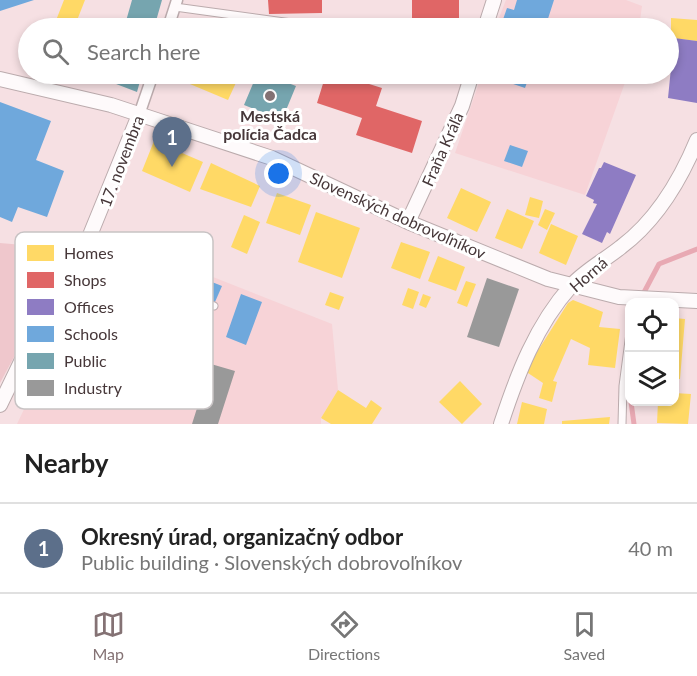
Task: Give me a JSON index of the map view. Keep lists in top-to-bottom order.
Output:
{
  "streets": {
    "street": [
      "Fraňa Kráľa",
      "17. novembra",
      "Slovenských dobrovoľníkov",
      "Horná"
    ]
  },
  "crossings": [
    ["Fraňa Kráľa", "Slovenských dobrovoľníkov"],
    ["17. novembra", "Slovenských dobrovoľníkov"],
    ["Slovenských dobrovoľníkov", "Horná"]
  ],
  "places": ["Mestská polícia Čadca"],
  "legend": [
    "Homes",
    "Shops",
    "Offices",
    "Schools",
    "Public",
    "Industry"
  ],
  "page": {
    "search": "Search here",
    "pins": "1",
    "heading": "Nearby",
    "list": [
      {
        "mark": "1",
        "name": "Okresný úrad, organizačný odbor",
        "note": "Public building · Slovenských dobrovoľníkov",
        "value": "40 m"
      }
    ],
    "nav": ["Map", "Directions", "Saved"]
  }
}
